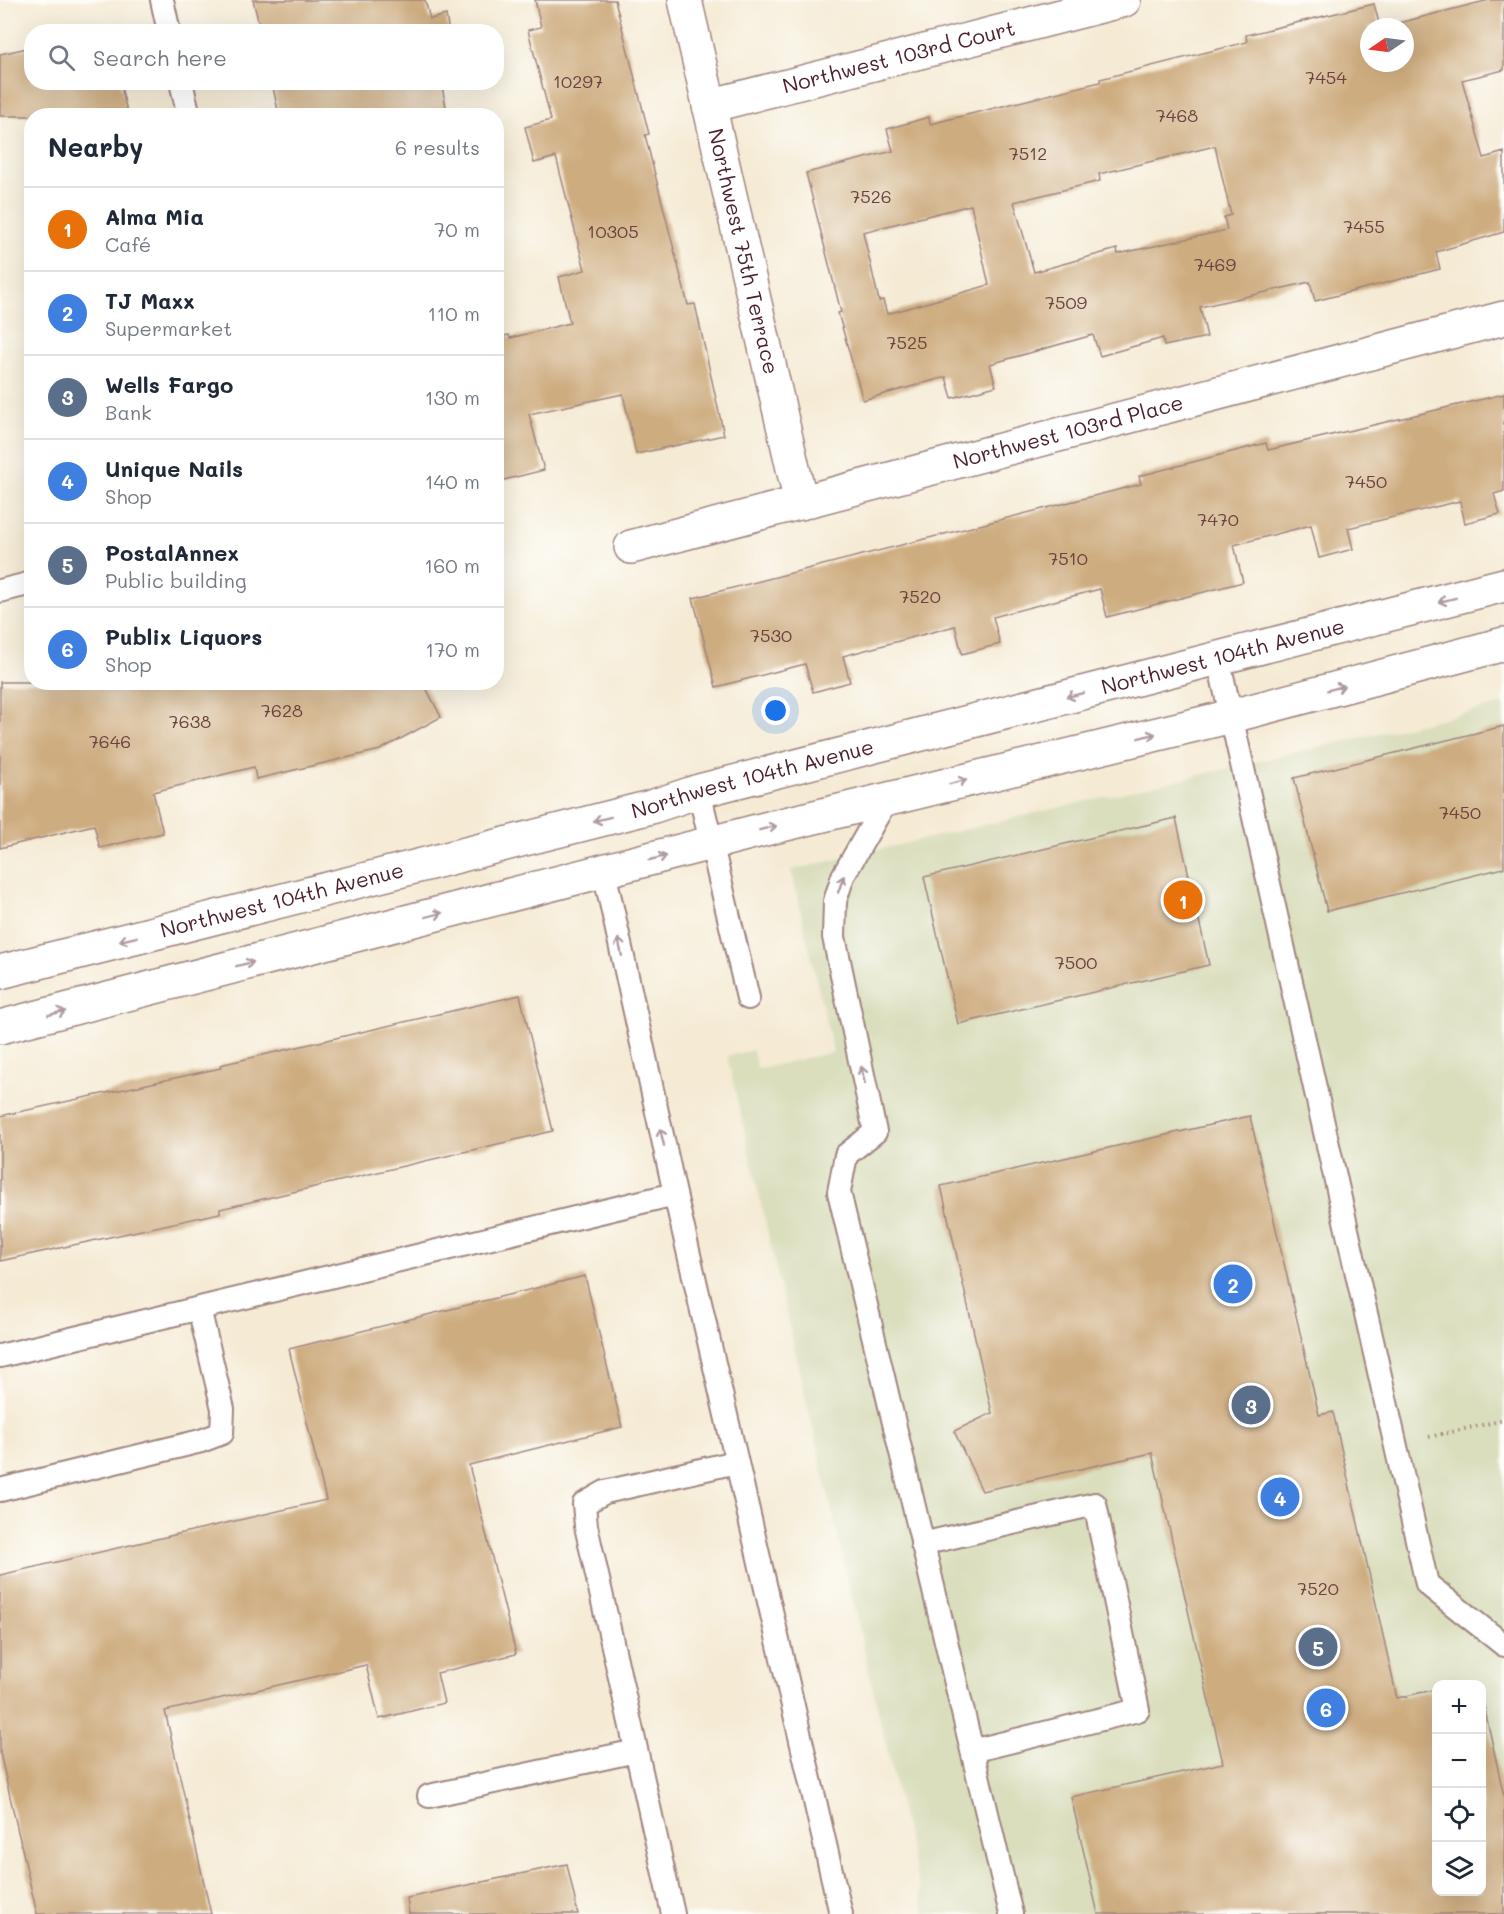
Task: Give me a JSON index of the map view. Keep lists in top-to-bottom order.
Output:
{
  "streets": {
    "street": [
      "Northwest 103rd Court",
      "Northwest 75th Terrace",
      "Northwest 103rd Place",
      "Northwest 104th Avenue"
    ]
  },
  "crossings": [
    ["Northwest 103rd Court", "Northwest 75th Terrace"],
    ["Northwest 75th Terrace", "Northwest 103rd Place"]
  ],
  "house_numbers": [
    "7454",
    "10297",
    "7468",
    "7512",
    "7526",
    "7455",
    "10305",
    "7469",
    "7509",
    "7525",
    "7450",
    "7470",
    "7510",
    "7520",
    "7530",
    "7628",
    "7638",
    "7646",
    "7450",
    "7500",
    "7520"
  ],
  "north": "left",
  "page": {
    "search": "Search here",
    "heading": ["Nearby", "6 results"],
    "list": [
      {
        "mark": "1",
        "name": "Alma Mia",
        "note": "Café",
        "value": "70 m"
      },
      {
        "mark": "2",
        "name": "TJ Maxx",
        "note": "Supermarket",
        "value": "110 m"
      },
      {
        "mark": "3",
        "name": "Wells Fargo",
        "note": "Bank",
        "value": "130 m"
      },
      {
        "mark": "4",
        "name": "Unique Nails",
        "note": "Shop",
        "value": "140 m"
      },
      {
        "mark": "5",
        "name": "PostalAnnex",
        "note": "Public building",
        "value": "160 m"
      },
      {
        "mark": "6",
        "name": "Publix Liquors",
        "note": "Shop",
        "value": "170 m"
      }
    ],
    "pins": [
      "1",
      "2",
      "3",
      "4",
      "5",
      "6"
    ],
    "map_buttons": ["+", "−"]
  }
}
